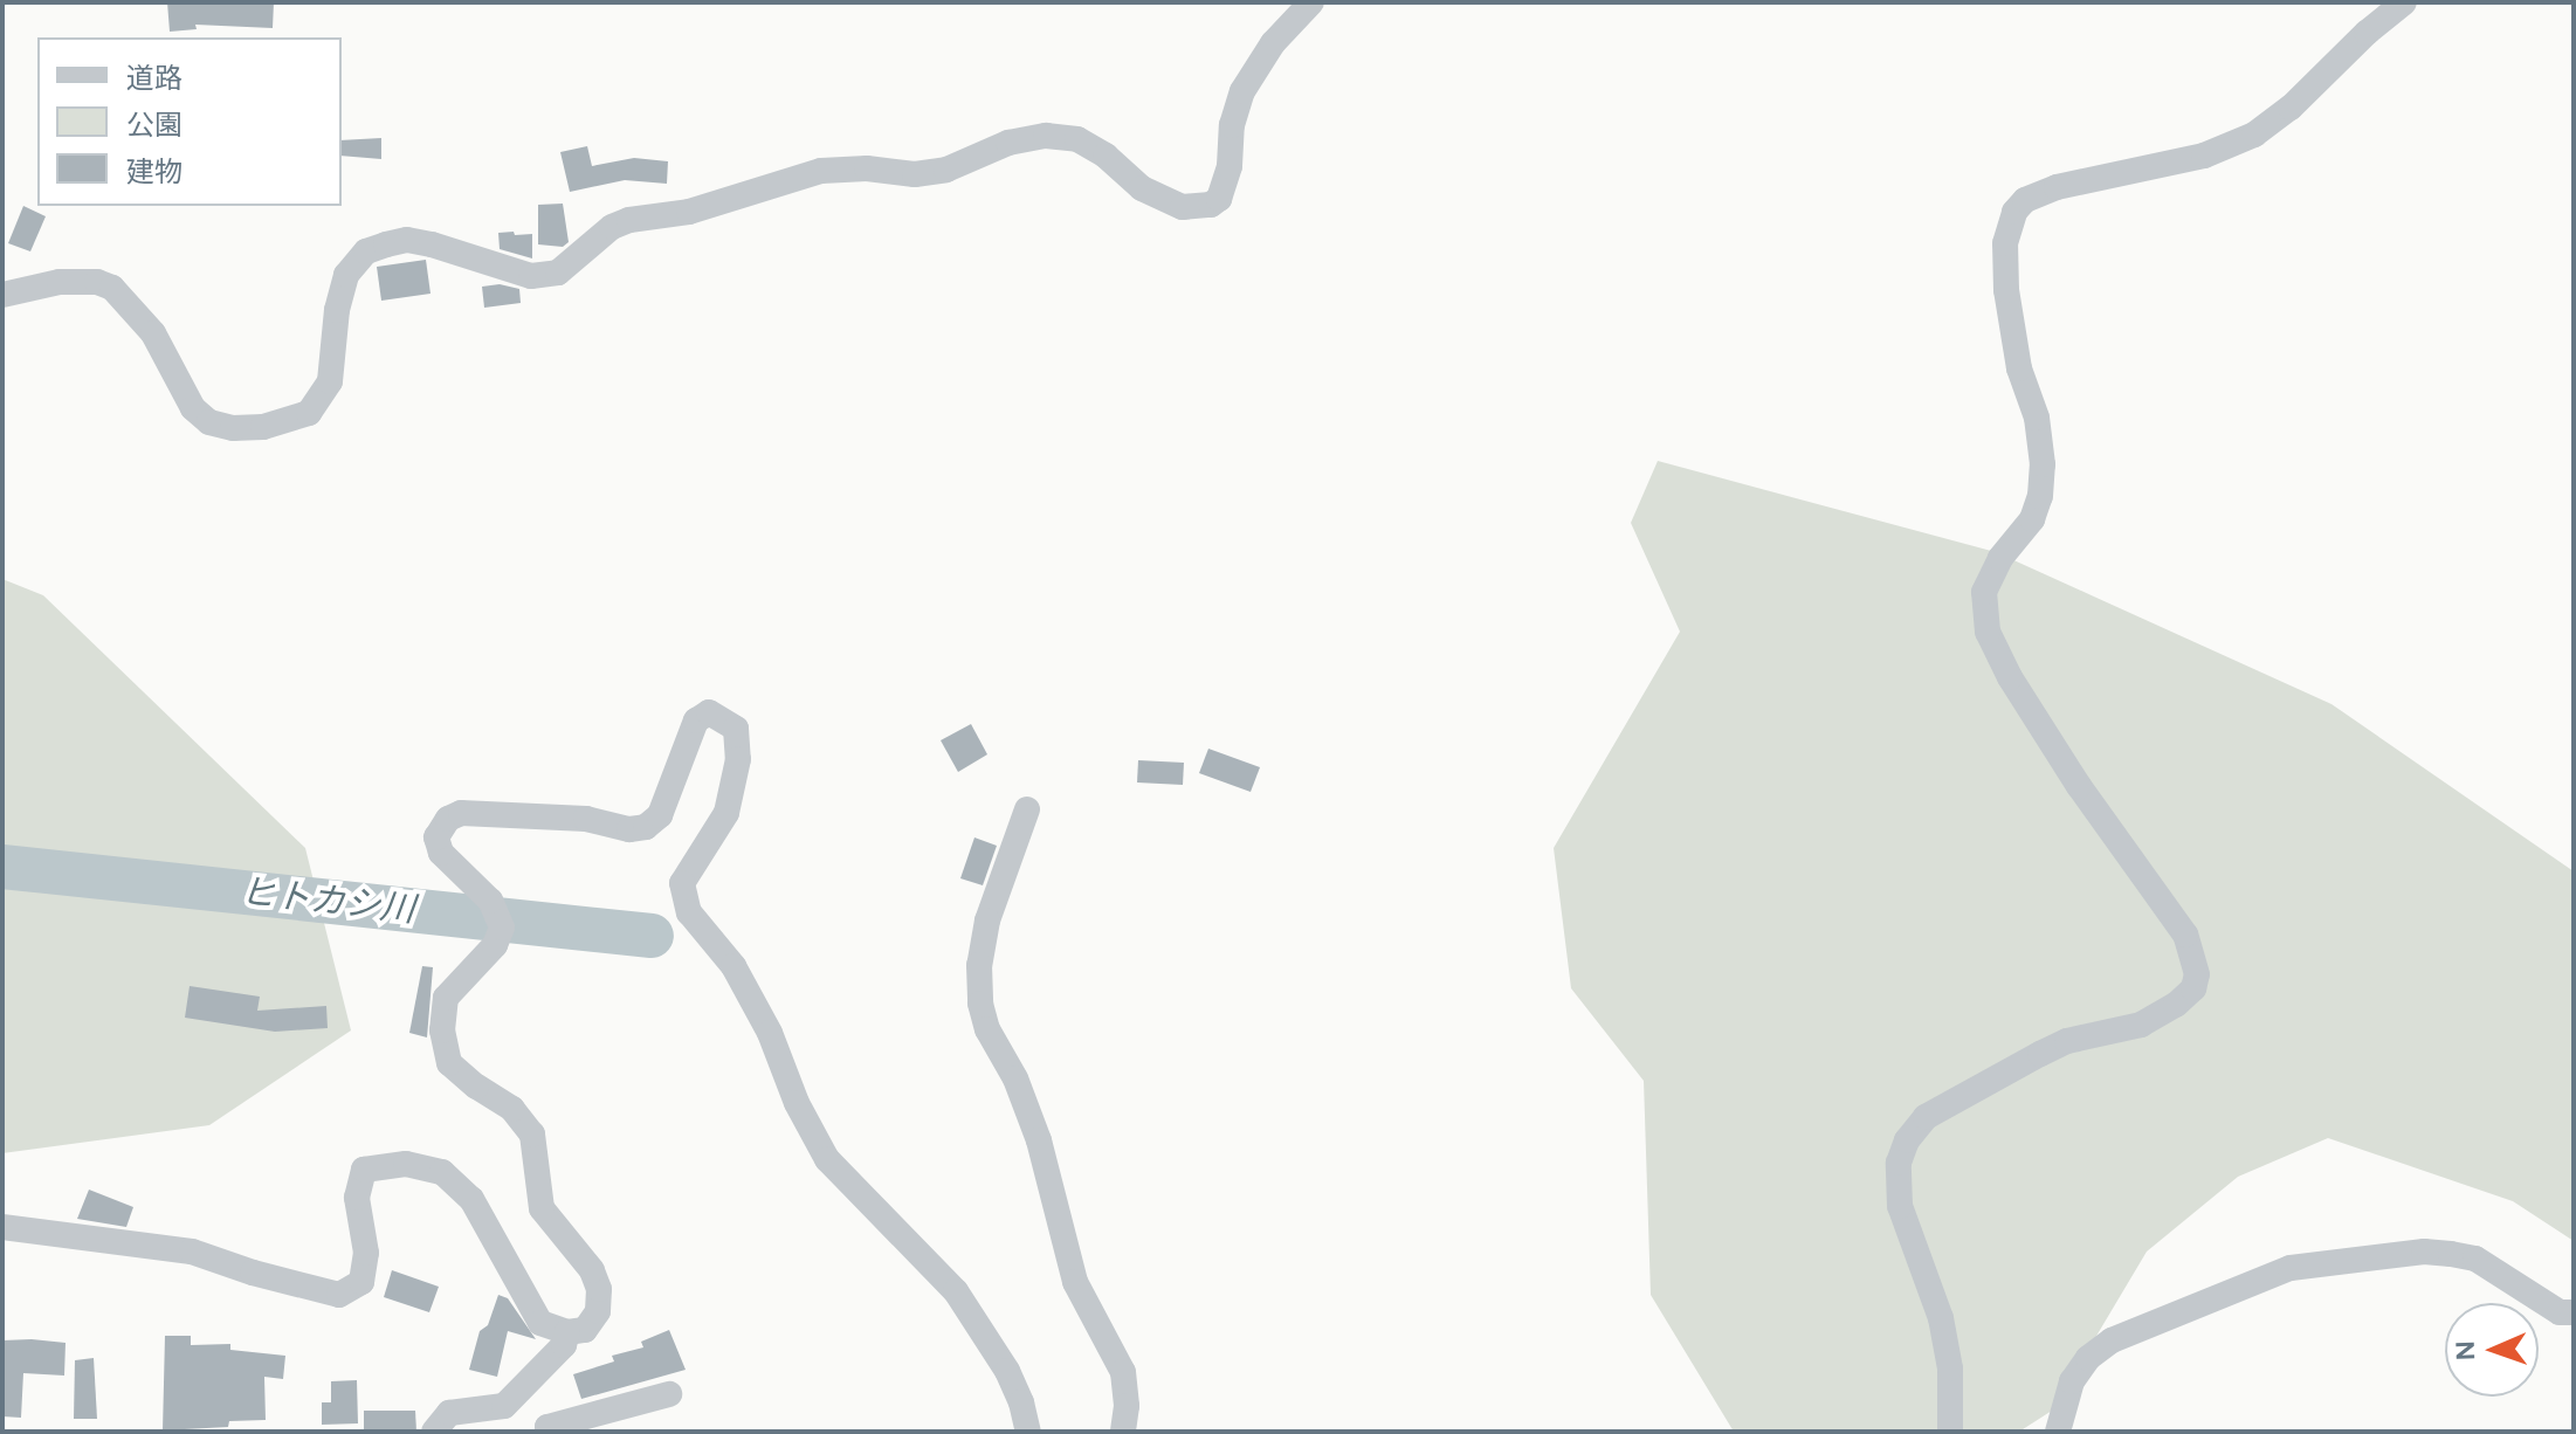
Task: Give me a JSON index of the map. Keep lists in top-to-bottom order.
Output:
{
  "water": ["ヒトカシ川"],
  "legend": ["道路", "公園", "建物"],
  "north": "left"
}
